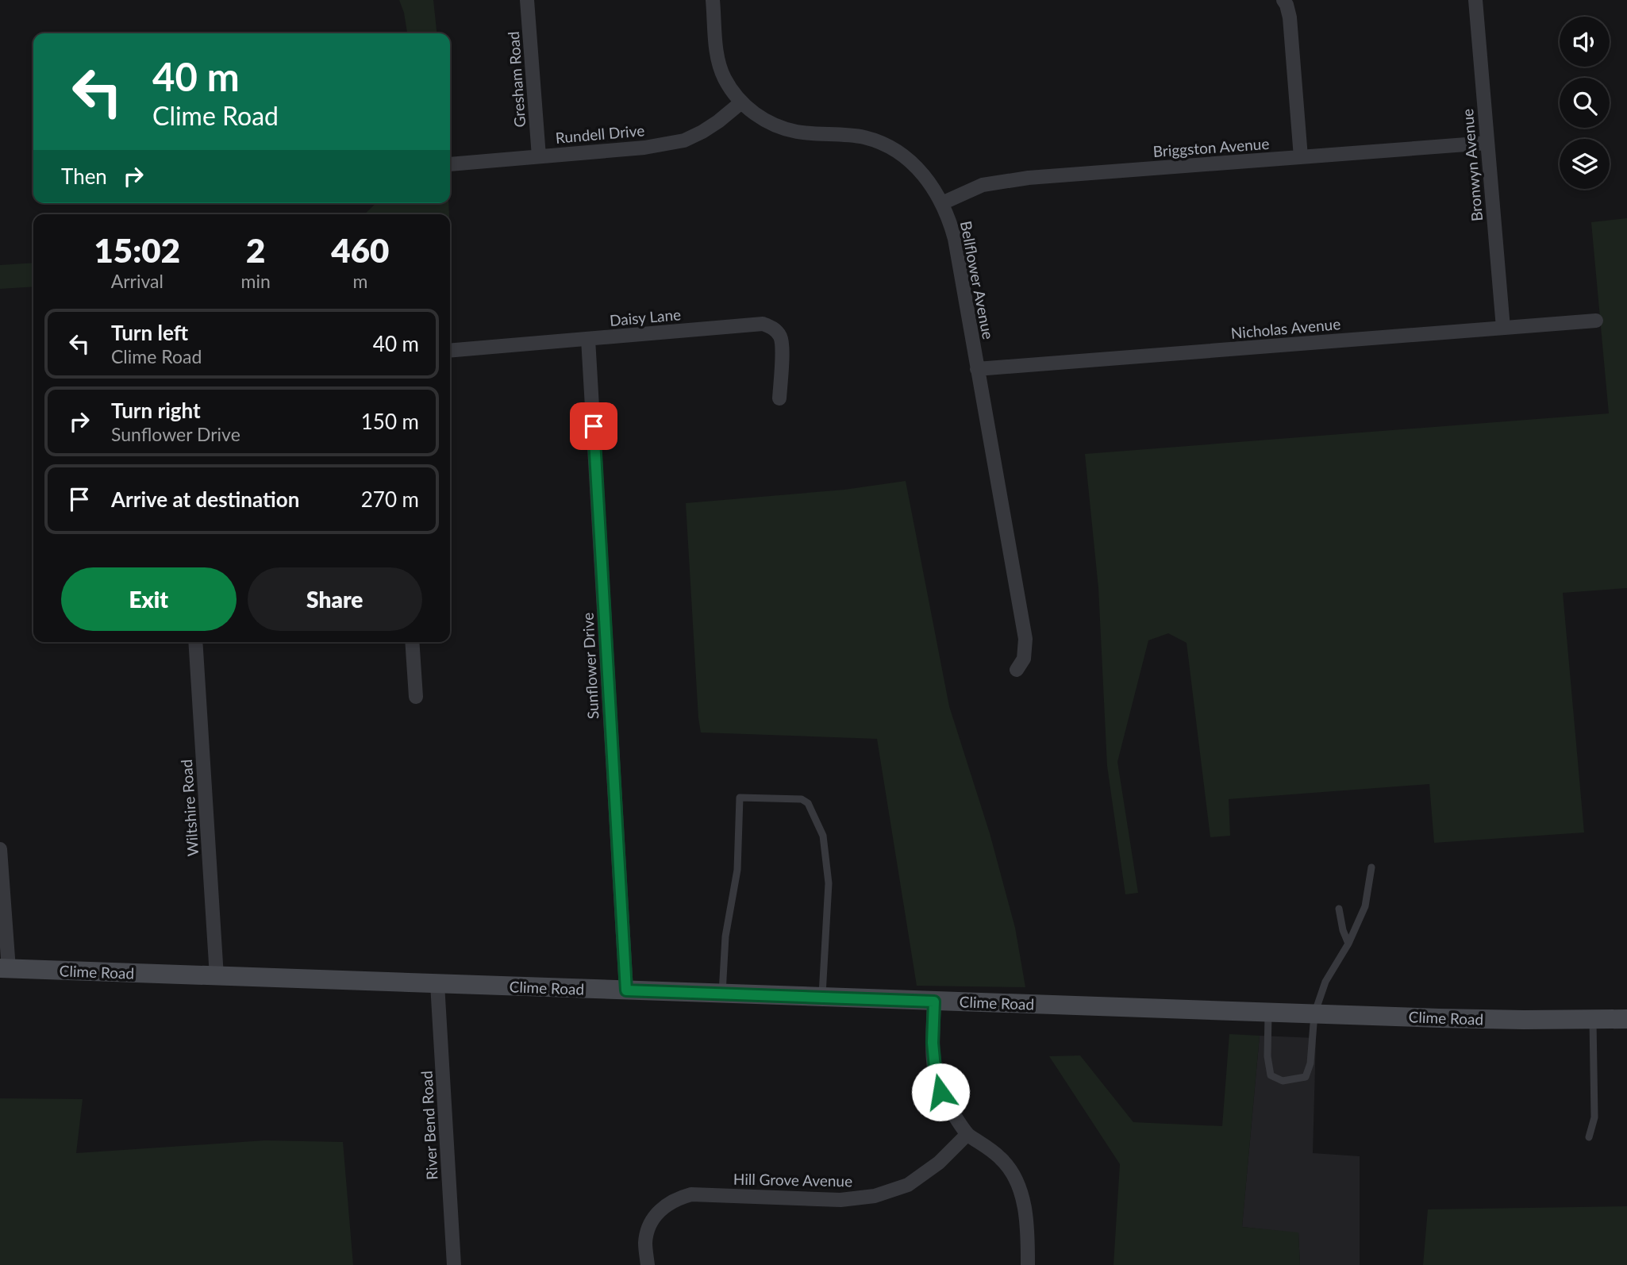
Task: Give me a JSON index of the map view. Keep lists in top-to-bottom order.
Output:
{
  "streets": {
    "main road": ["Clime Road"],
    "street": [
      "Gresham Road",
      "Rundell Drive",
      "Briggston Avenue",
      "Bronwyn Avenue",
      "Bellflower Avenue",
      "Daisy Lane",
      "Nicholas Avenue",
      "Sunflower Drive",
      "Wiltshire Road",
      "River Bend Road",
      "Hill Grove Avenue"
    ]
  },
  "crossings": [
    ["Gresham Road", "Rundell Drive"],
    ["Rundell Drive", "Bellflower Avenue"],
    ["Briggston Avenue", "Bronwyn Avenue"],
    ["Briggston Avenue", "Bellflower Avenue"],
    ["Bronwyn Avenue", "Nicholas Avenue"],
    ["Bellflower Avenue", "Nicholas Avenue"],
    ["Daisy Lane", "Sunflower Drive"],
    ["Sunflower Drive", "Clime Road"],
    ["Wiltshire Road", "Clime Road"],
    ["Clime Road", "River Bend Road"]
  ],
  "page": {
    "turn": ["40 m", "Clime Road"],
    "then": "Then",
    "eta": [
      "15:02",
      "Arrival",
      "2",
      "min",
      "460",
      "m"
    ],
    "list": [
      {
        "name": "Turn left",
        "note": "Clime Road",
        "value": "40 m"
      },
      {
        "name": "Turn right",
        "note": "Sunflower Drive",
        "value": "150 m"
      },
      {
        "name": "Arrive at destination",
        "value": "270 m"
      }
    ],
    "buttons": ["Exit", "Share"]
  }
}
